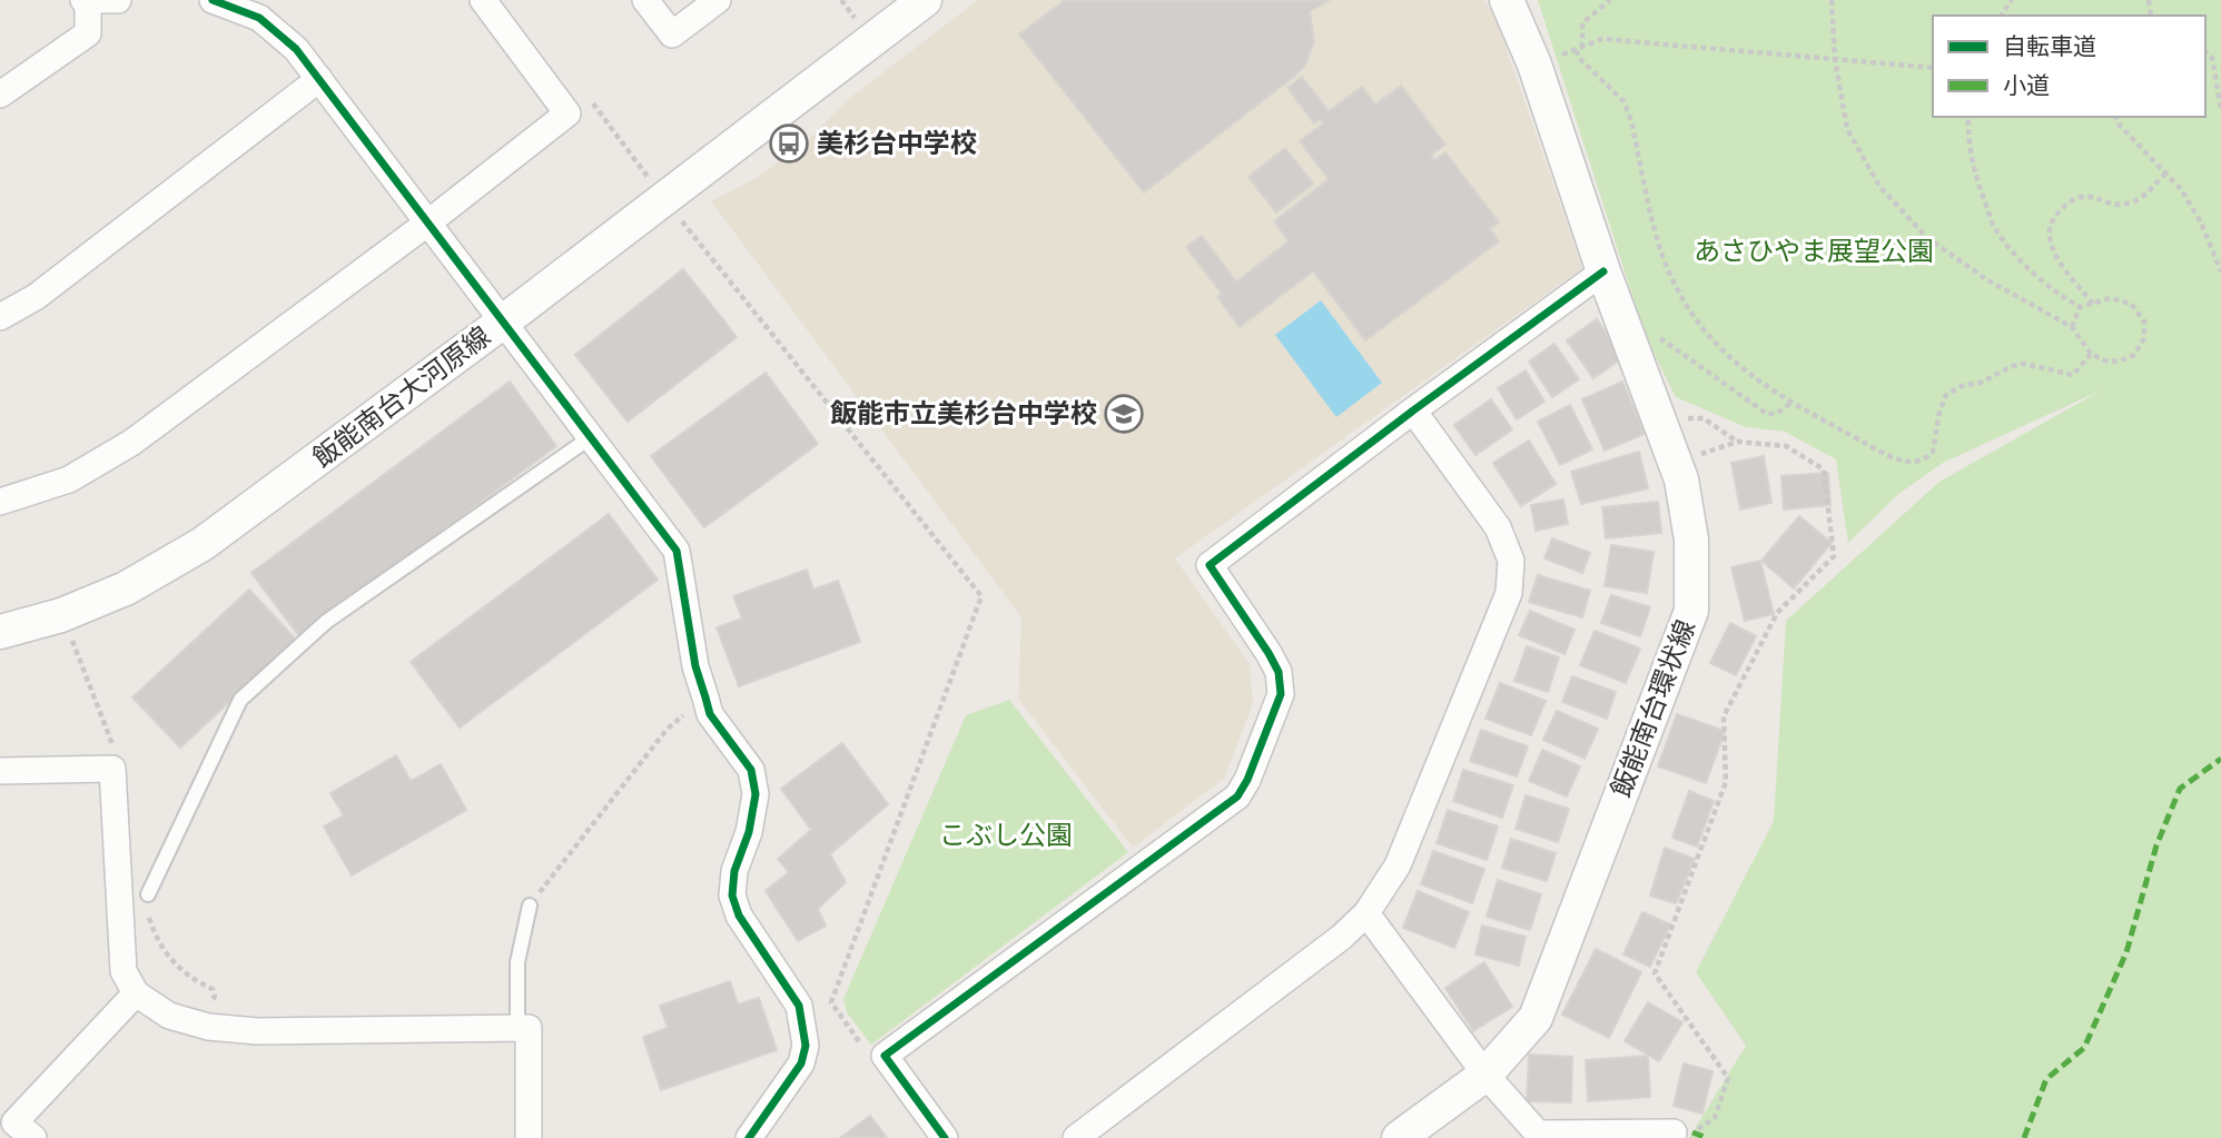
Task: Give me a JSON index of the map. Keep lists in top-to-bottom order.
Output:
{
  "streets": {
    "street": ["飯能南台大河原線", "飯能南台環状線"]
  },
  "parks": ["あさひやま展望公園", "こぶし公園"],
  "places": {
    "bus stop": ["美杉台中学校"],
    "school or university": ["飯能市立美杉台中学校"]
  },
  "legend": ["自転車道", "小道"]
}
